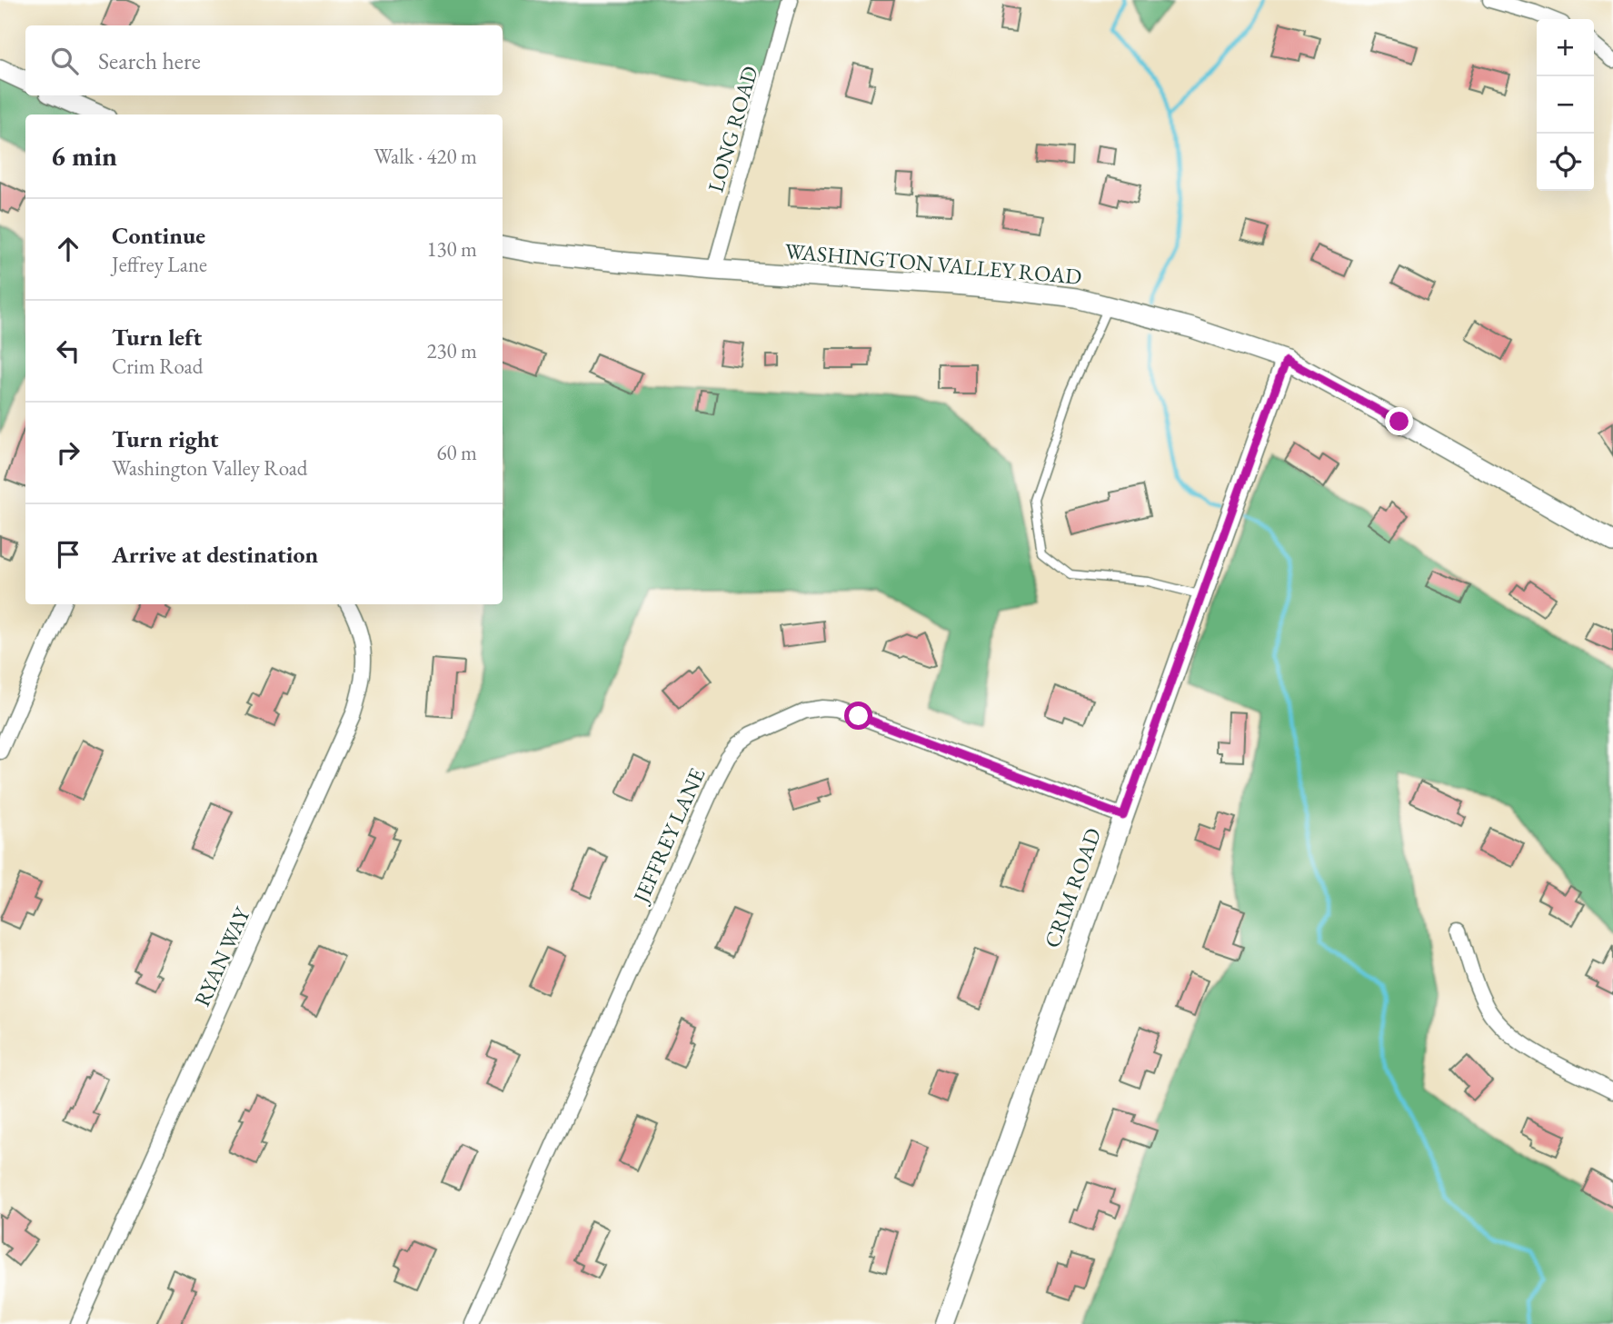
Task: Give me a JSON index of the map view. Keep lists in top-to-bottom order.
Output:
{
  "streets": {
    "street": [
      "LONG ROAD",
      "WASHINGTON VALLEY ROAD",
      "JEFFREY LANE",
      "CRIM ROAD",
      "RYAN WAY"
    ]
  },
  "crossings": [
    ["LONG ROAD", "WASHINGTON VALLEY ROAD"],
    ["WASHINGTON VALLEY ROAD", "CRIM ROAD"],
    ["JEFFREY LANE", "CRIM ROAD"]
  ],
  "page": {
    "map_buttons": ["+", "−"],
    "search": "Search here",
    "heading": ["6 min", "Walk · 420 m"],
    "list": [
      ["Continue", "Jeffrey Lane", "130 m"],
      ["Turn left", "Crim Road", "230 m"],
      ["Turn right", "Washington Valley Road", "60 m"],
      "Arrive at destination"
    ]
  }
}
